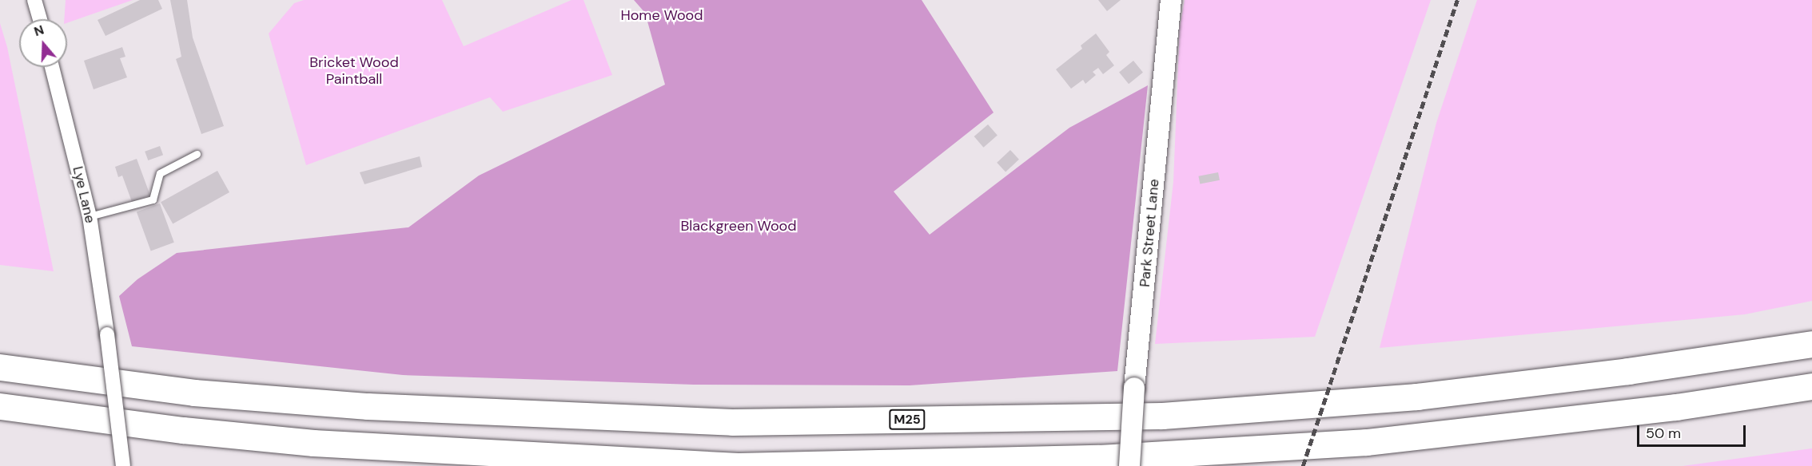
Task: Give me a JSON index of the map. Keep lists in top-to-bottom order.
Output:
{
  "streets": {
    "highway": ["M25"],
    "street": ["Lye Lane", "Park Street Lane"]
  },
  "parks": ["Home Wood", "Bricket Wood Paintball", "Blackgreen Wood"],
  "scale_bar": "50 m",
  "north": "top"
}
